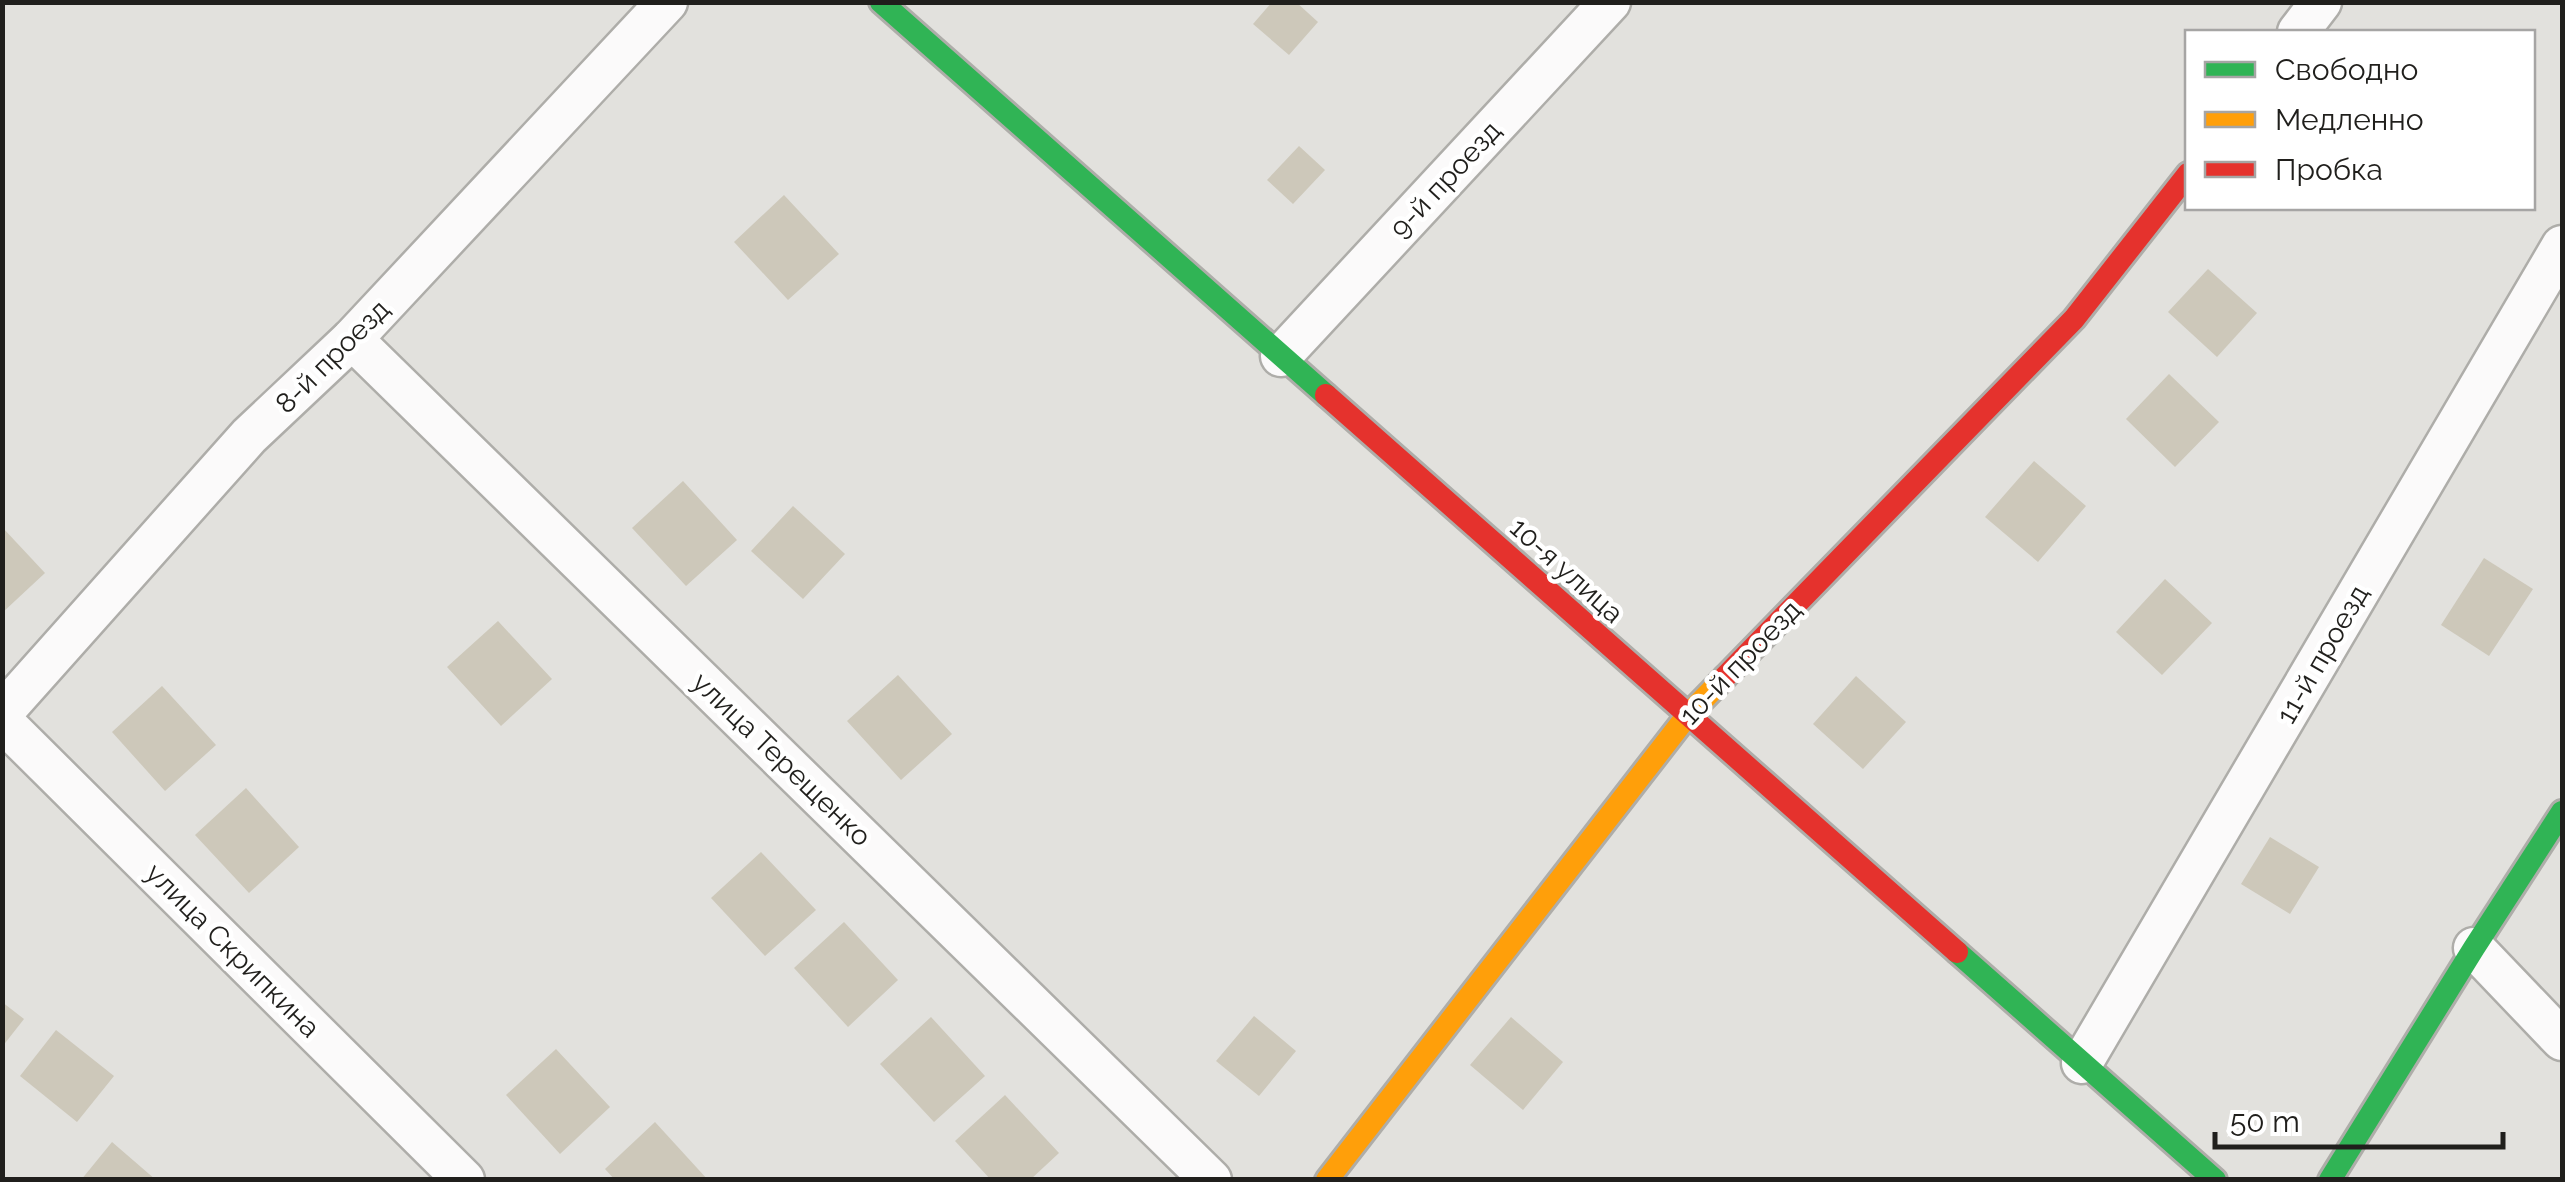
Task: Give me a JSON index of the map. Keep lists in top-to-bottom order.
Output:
{
  "streets": {
    "street": [
      "9-й проезд",
      "8-й проезд",
      "10-я улица",
      "11-й проезд",
      "10-й проезд",
      "улица Терещенко",
      "улица Скрипкина"
    ]
  },
  "crossings": [
    ["9-й проезд", "10-я улица"],
    ["8-й проезд", "улица Терещенко"],
    ["10-я улица", "11-й проезд"],
    ["10-я улица", "10-й проезд"]
  ],
  "legend": ["Свободно", "Медленно", "Пробка"],
  "scale_bar": "50 m"
}
